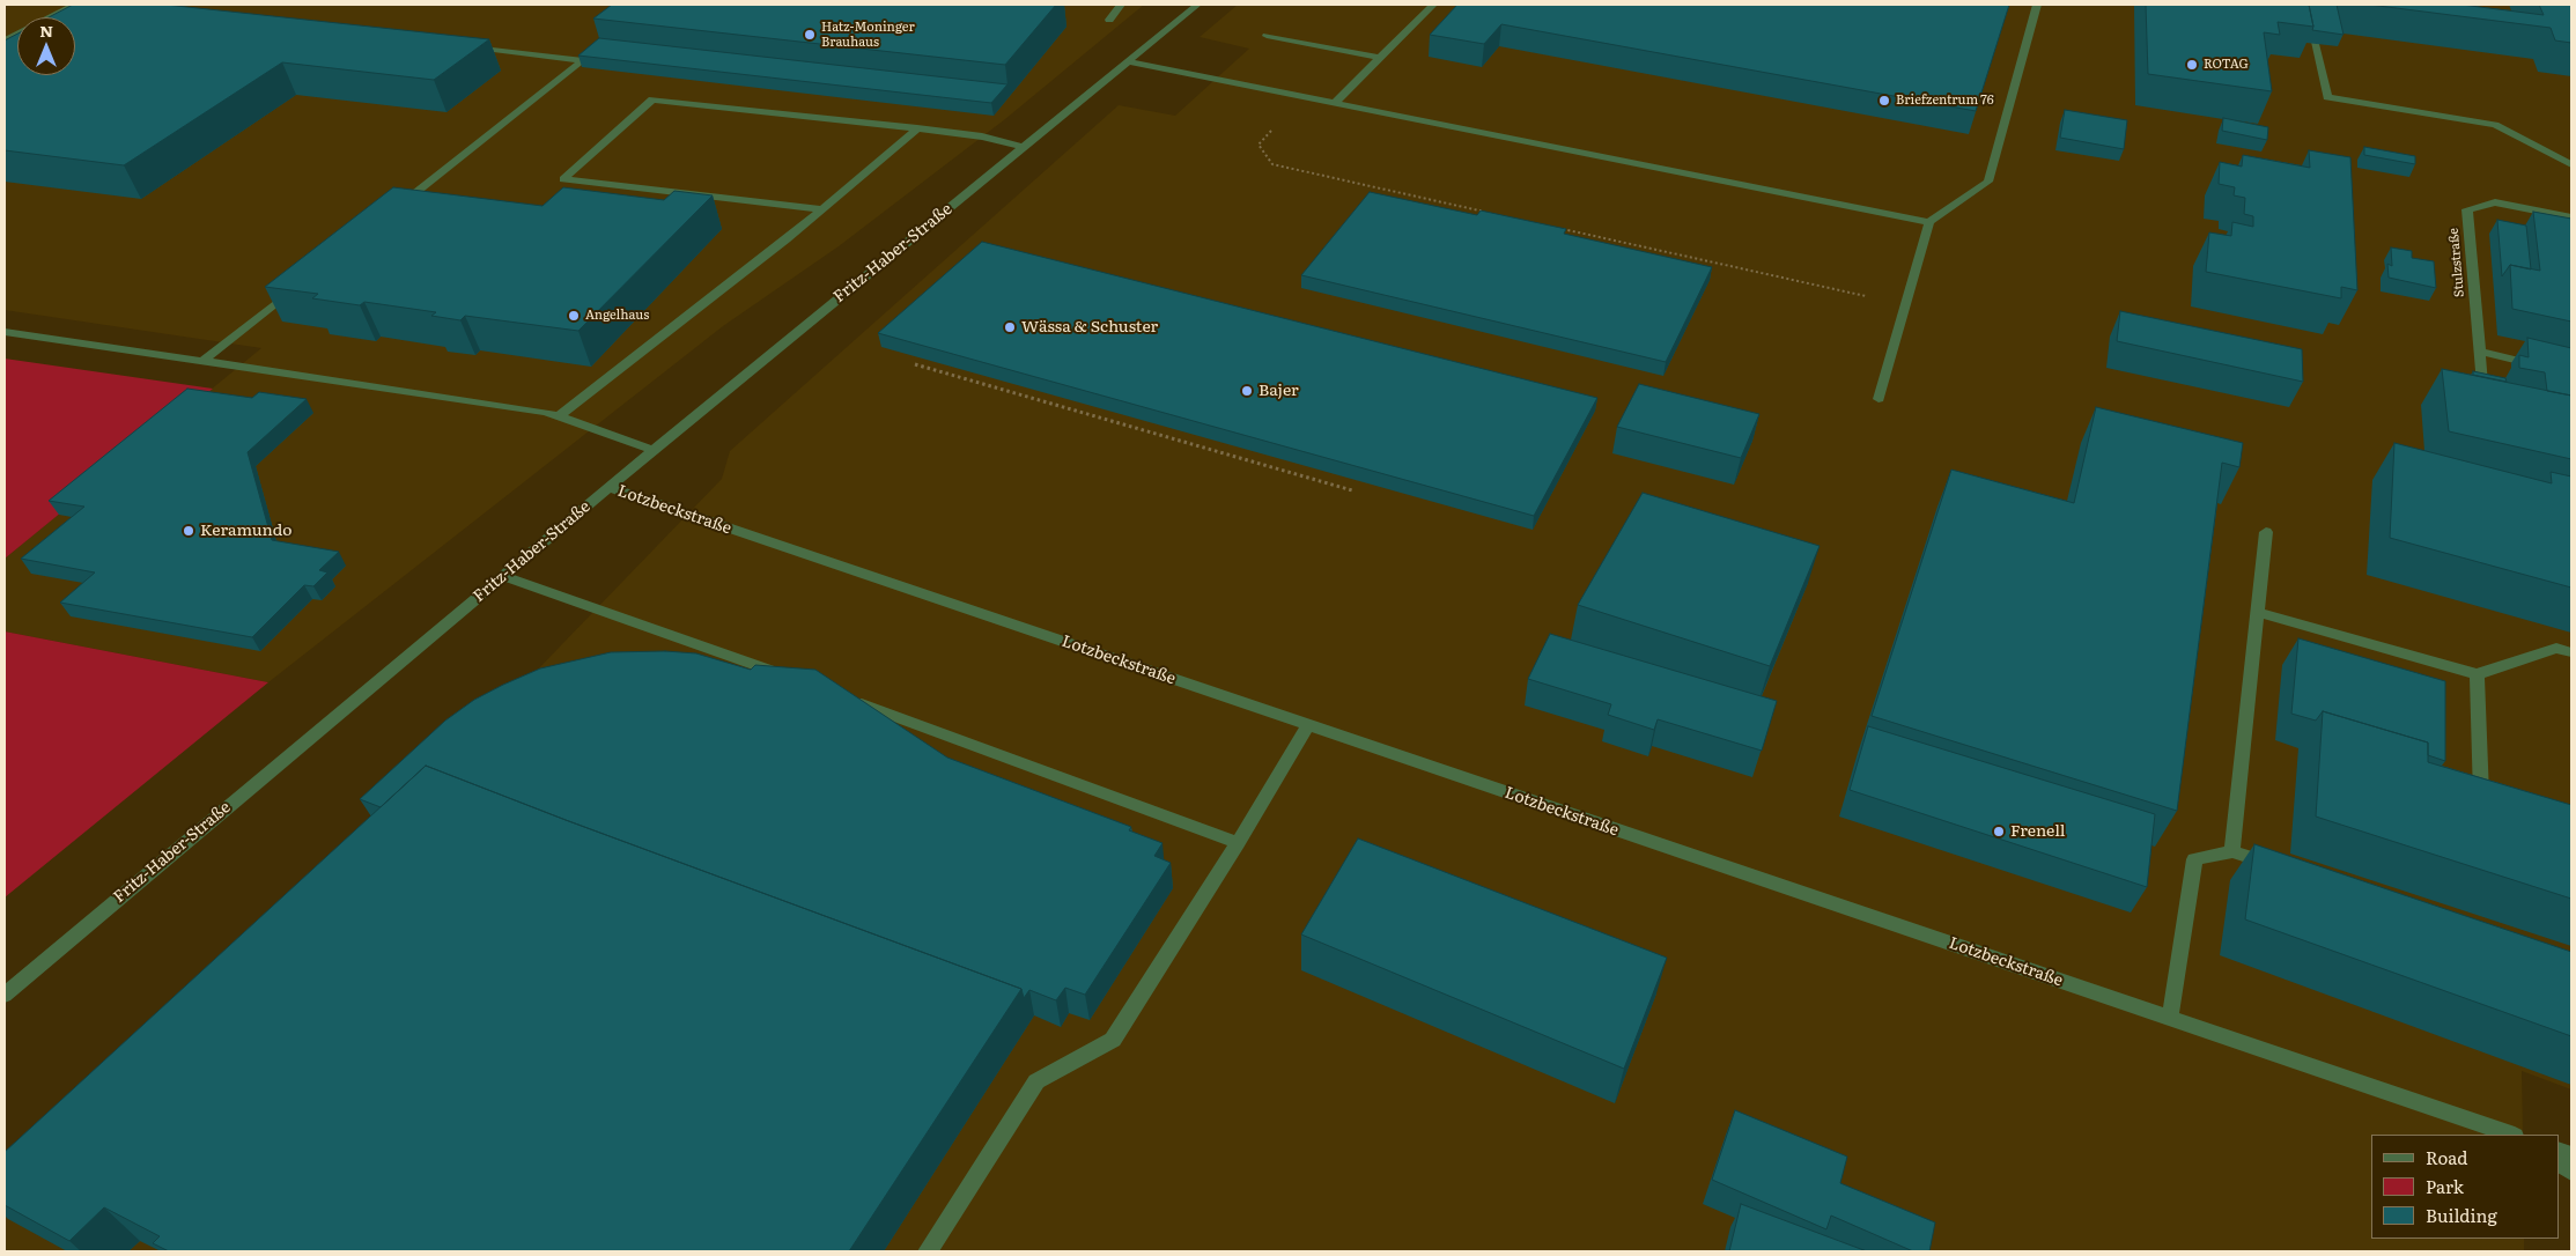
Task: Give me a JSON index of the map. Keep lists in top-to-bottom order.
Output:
{
  "streets": {
    "street": ["Fritz-Haber-Straße", "Stulzstraße", "Lotzbeckstraße"]
  },
  "crossings": [
    ["Fritz-Haber-Straße", "Lotzbeckstraße"]
  ],
  "places": [
    "Hatz-Moninger Brauhaus",
    "ROTAG",
    "Briefzentrum 76",
    "Angelhaus",
    "Wässa & Schuster",
    "Bajer",
    "Keramundo",
    "Frenell"
  ],
  "legend": ["Road", "Park", "Building"],
  "north": "top"
}
